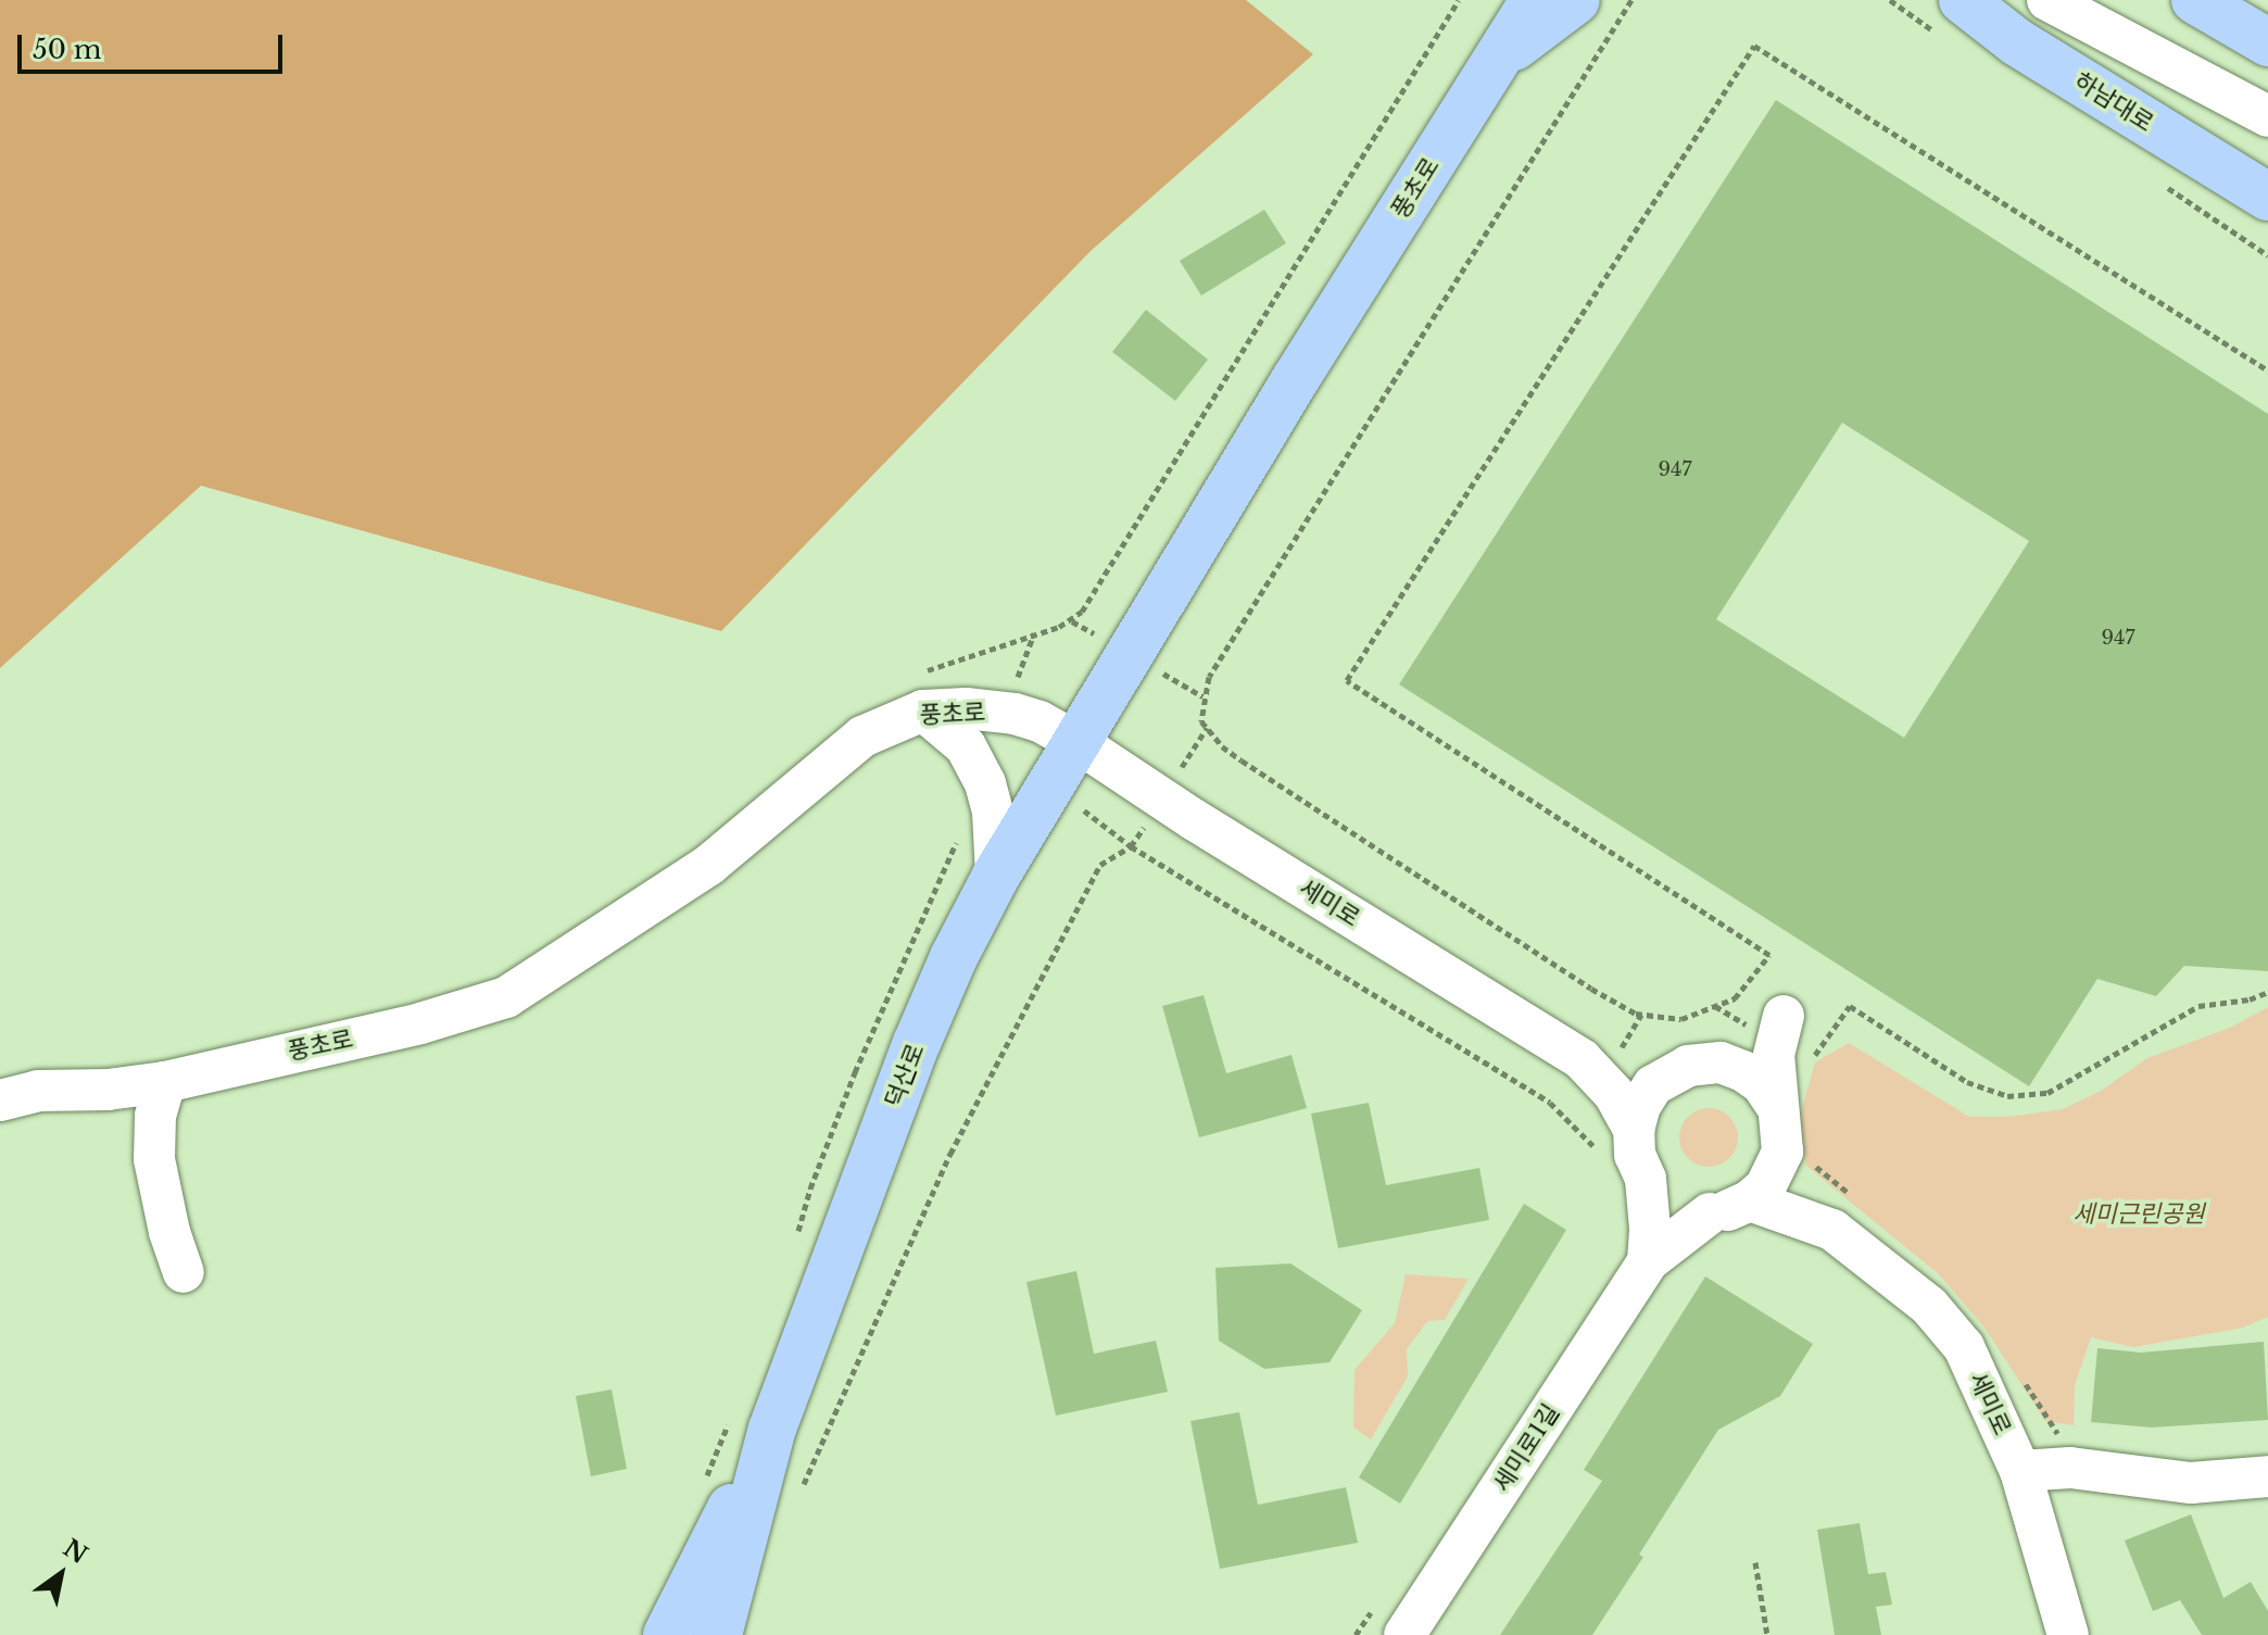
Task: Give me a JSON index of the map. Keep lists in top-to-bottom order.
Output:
{
  "streets": {
    "main road": ["하남대로", "풍초로", "덕산로"],
    "street": ["세미로", "세미로1길"]
  },
  "crossings": [
    ["풍초로", "세미로"],
    ["풍초로", "덕산로"],
    ["세미로", "덕산로"]
  ],
  "parks": ["세미근린공원"],
  "house_numbers": ["947", "947"],
  "scale_bar": "50 m",
  "north": "top right"
}
